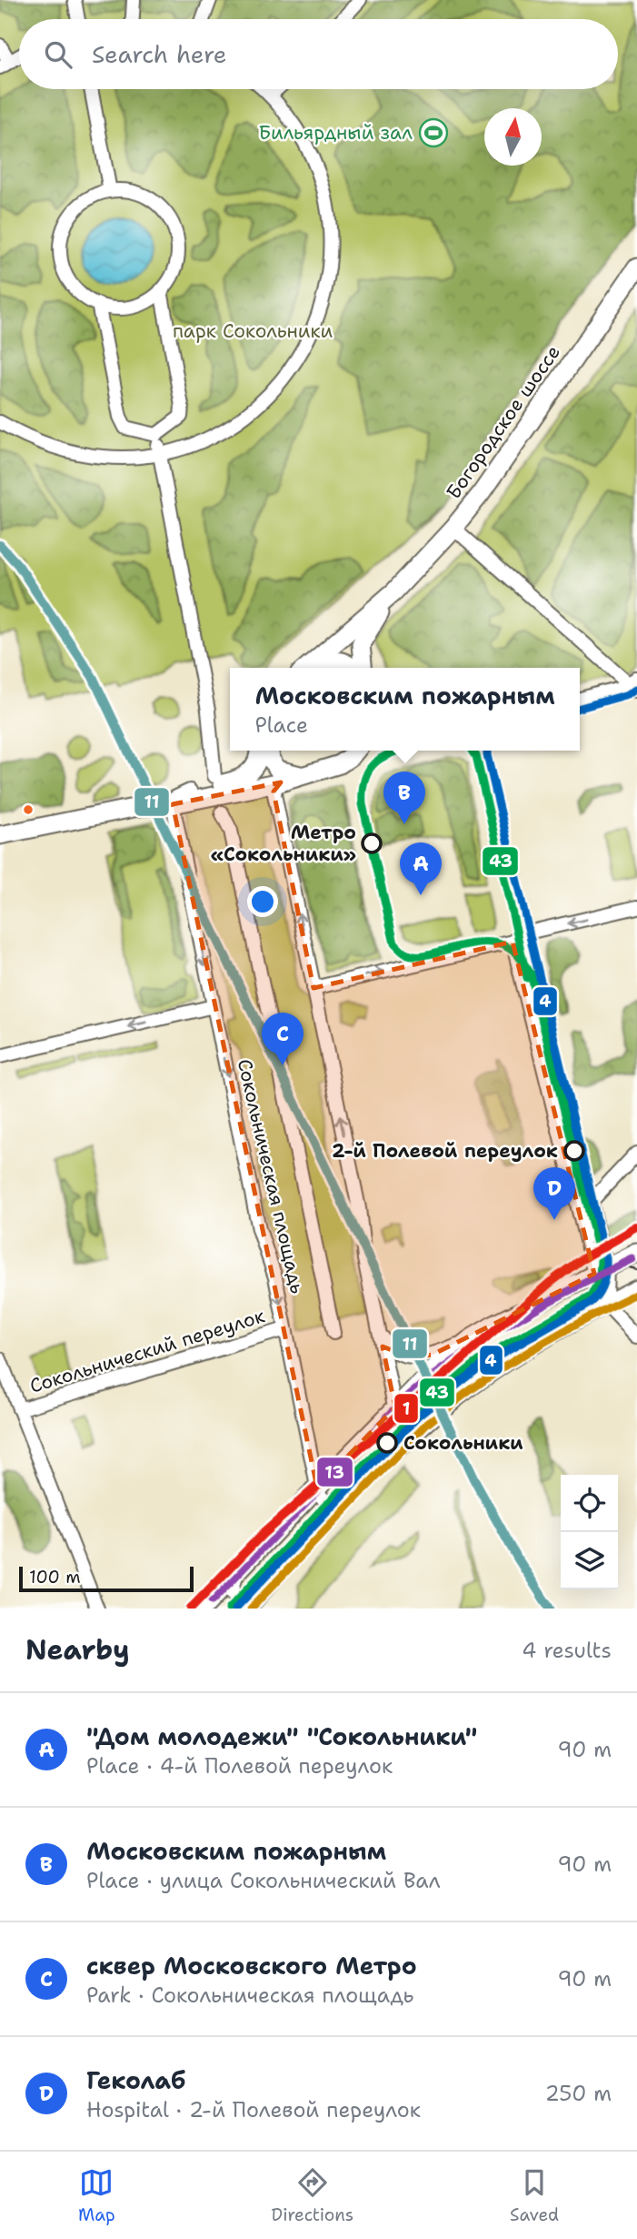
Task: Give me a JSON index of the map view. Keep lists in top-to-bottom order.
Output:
{
  "streets": {
    "main road": ["Богородское шоссе"],
    "street": ["Сокольническая площадь", "Сокольнический переулок"]
  },
  "crossings": [
    ["Сокольническая площадь", "Сокольнический переулок"]
  ],
  "parks": ["парк Сокольники"],
  "places": {
    "sports": ["Бильярдный зал"],
    "other": ["Метро «Сокольники»", "2-й Полевой переулок", "Сокольники"]
  },
  "lines": [
    "transit line 11",
    "tram line 4",
    "transit line 43",
    "transit line 1",
    "transit line 13"
  ],
  "scale_bar": "100 m",
  "north": "top",
  "page": {
    "search": "Search here",
    "popup": ["Московским пожарным", "Place"],
    "pins": [
      "B",
      "A",
      "C",
      "D"
    ],
    "scale": "100 m",
    "heading": ["Nearby", "4 results"],
    "list": [
      {
        "mark": "A",
        "name": "\"Дом молодежи\" \"Сокольники\"",
        "note": "Place · 4-й Полевой переулок",
        "value": "90 m"
      },
      {
        "mark": "B",
        "name": "Московским пожарным",
        "note": "Place · улица Сокольнический Вал",
        "value": "90 m"
      },
      {
        "mark": "C",
        "name": "сквер Московского Метро",
        "note": "Park · Сокольническая площадь",
        "value": "90 m"
      },
      {
        "mark": "D",
        "name": "Геколаб",
        "note": "Hospital · 2-й Полевой переулок",
        "value": "250 m"
      }
    ],
    "nav": ["Map", "Directions", "Saved"]
  }
}
